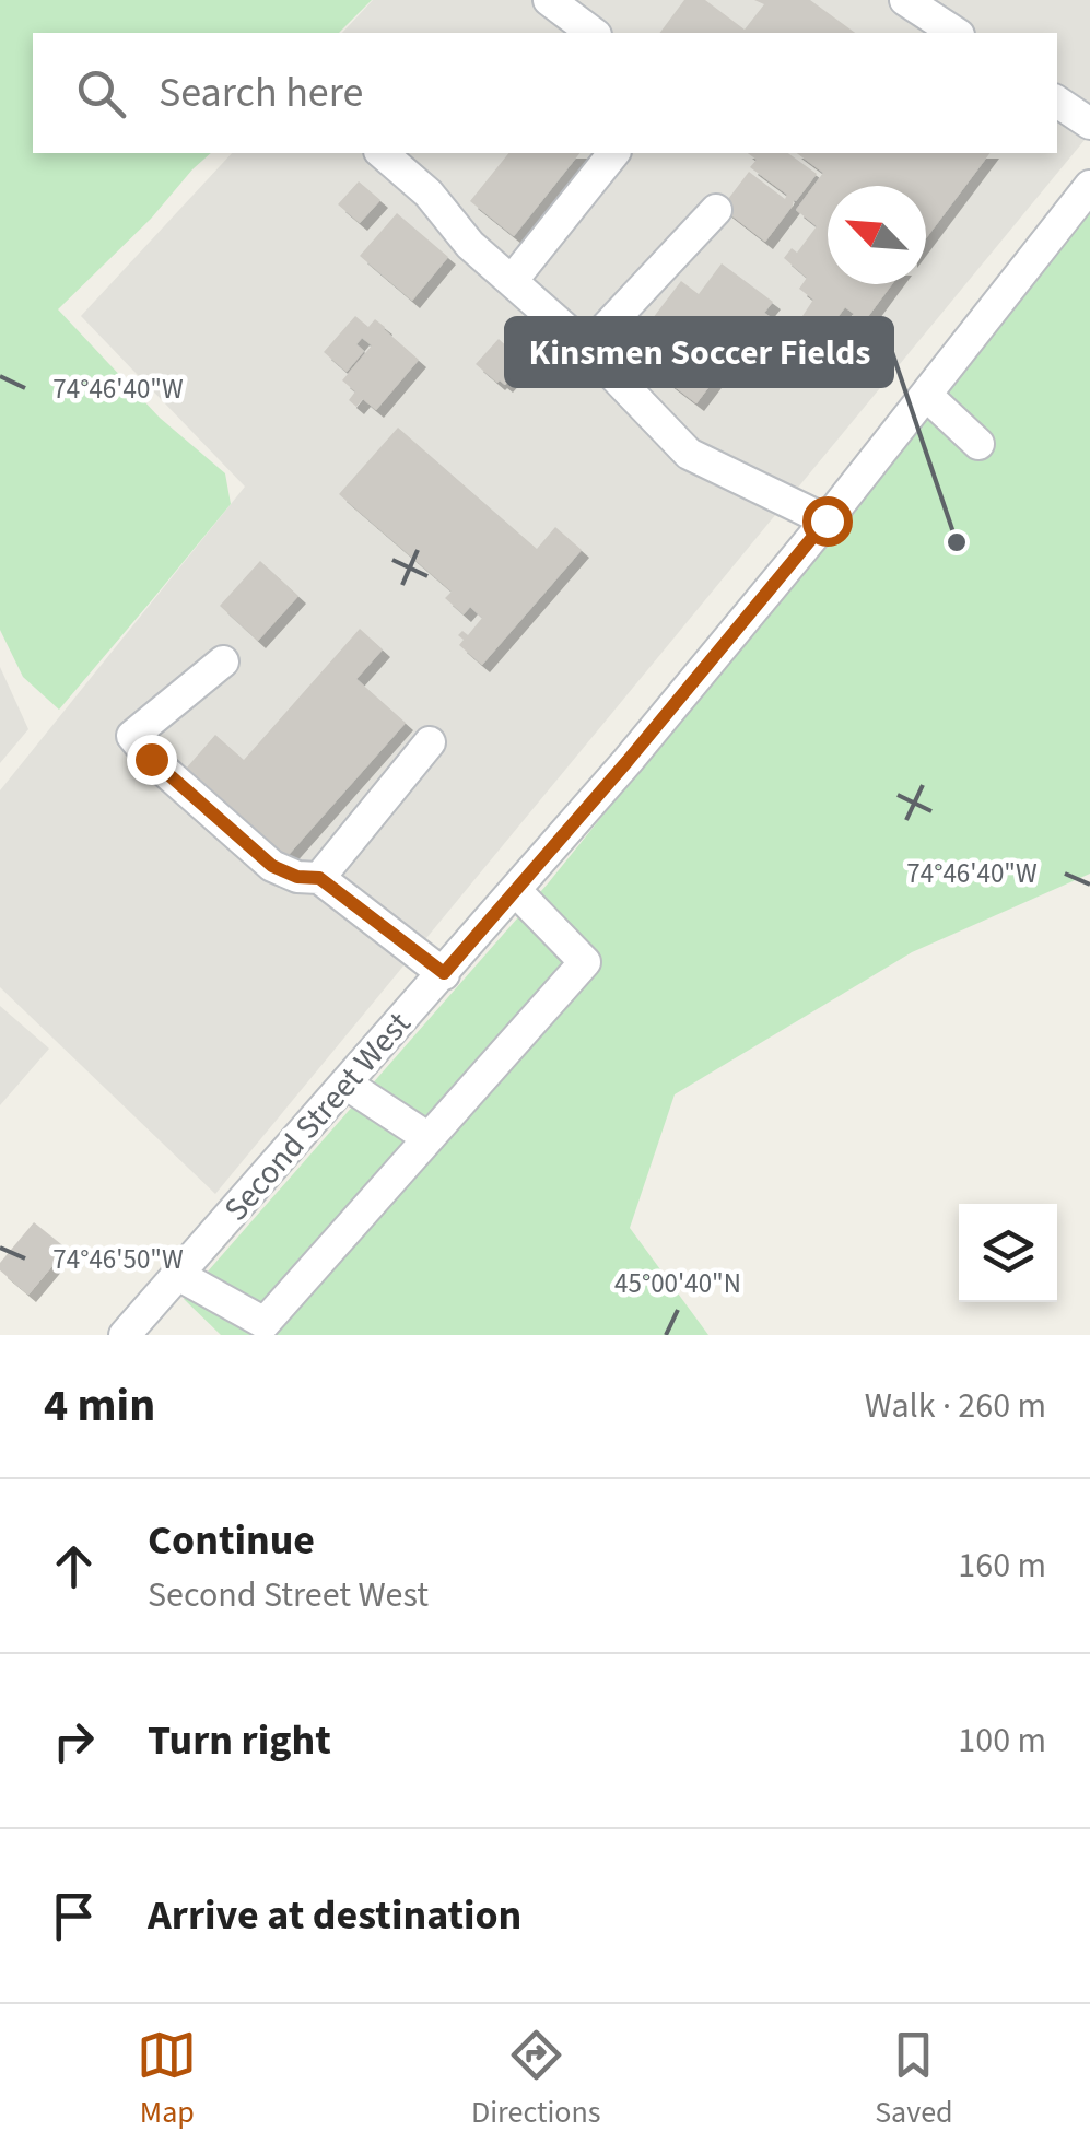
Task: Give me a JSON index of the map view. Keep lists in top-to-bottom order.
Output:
{
  "streets": {
    "street": ["Second Street West"]
  },
  "places": ["Kinsmen Soccer Fields"],
  "north": "top left",
  "page": {
    "search": "Search here",
    "heading": ["4 min", "Walk · 260 m"],
    "list": [
      ["Continue", "Second Street West", "160 m"],
      ["Turn right", "100 m"],
      "Arrive at destination"
    ],
    "nav": ["Map", "Directions", "Saved"]
  },
  "coordinates": ["74°46'40\"W", "74°46'50\"W", "45°00'40\"N"]
}
